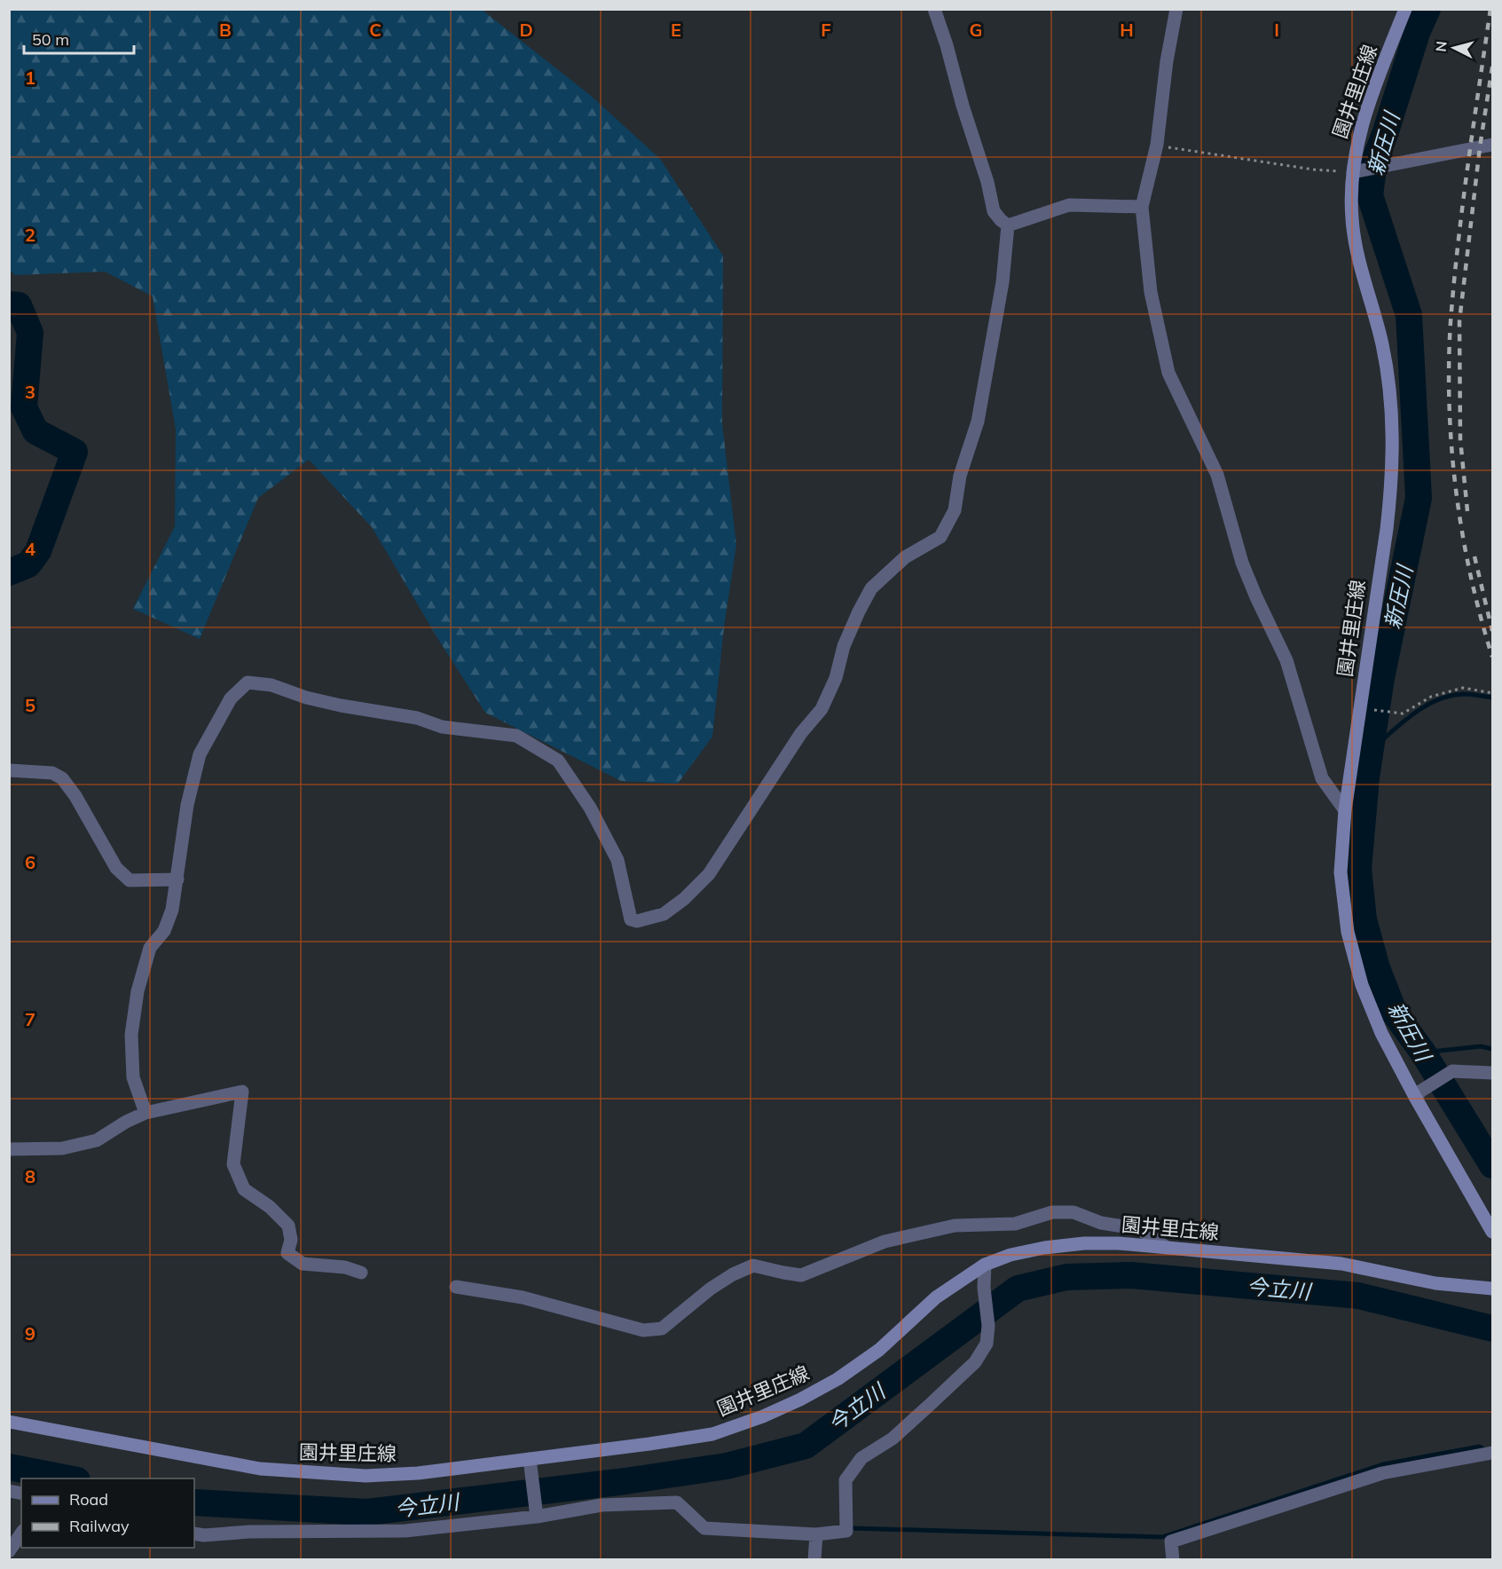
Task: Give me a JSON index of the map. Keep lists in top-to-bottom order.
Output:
{
  "streets": {
    "main road": ["園井里庄線"]
  },
  "water": ["新圧川", "今立川"],
  "legend": ["Road", "Railway"],
  "scale_bar": "50 m",
  "north": "left",
  "grid": {
    "columns": [
      "B",
      "C",
      "D",
      "E",
      "F",
      "G",
      "H",
      "I"
    ],
    "rows": [
      "1",
      "2",
      "3",
      "4",
      "5",
      "6",
      "7",
      "8",
      "9"
    ]
  }
}
